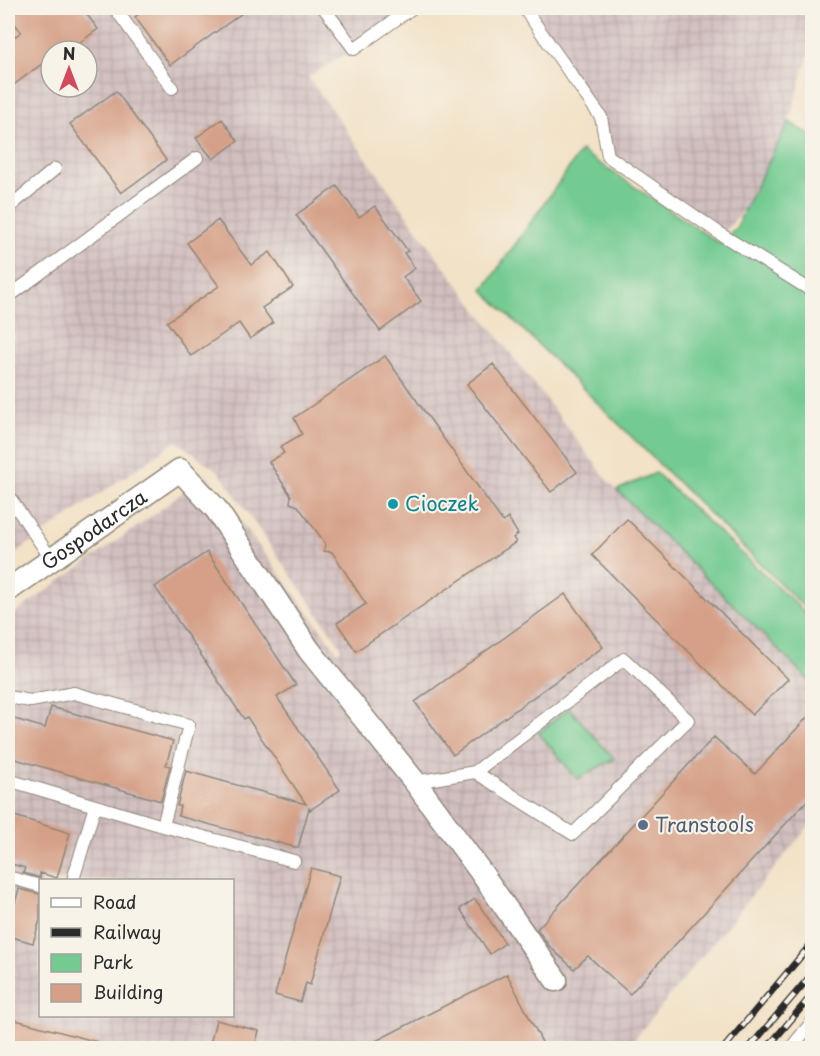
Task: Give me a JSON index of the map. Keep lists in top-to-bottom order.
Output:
{
  "streets": {
    "street": ["Gospodarcza"]
  },
  "places": ["Cioczek", "Transtools"],
  "legend": [
    "Road",
    "Railway",
    "Park",
    "Building"
  ],
  "north": "top"
}
